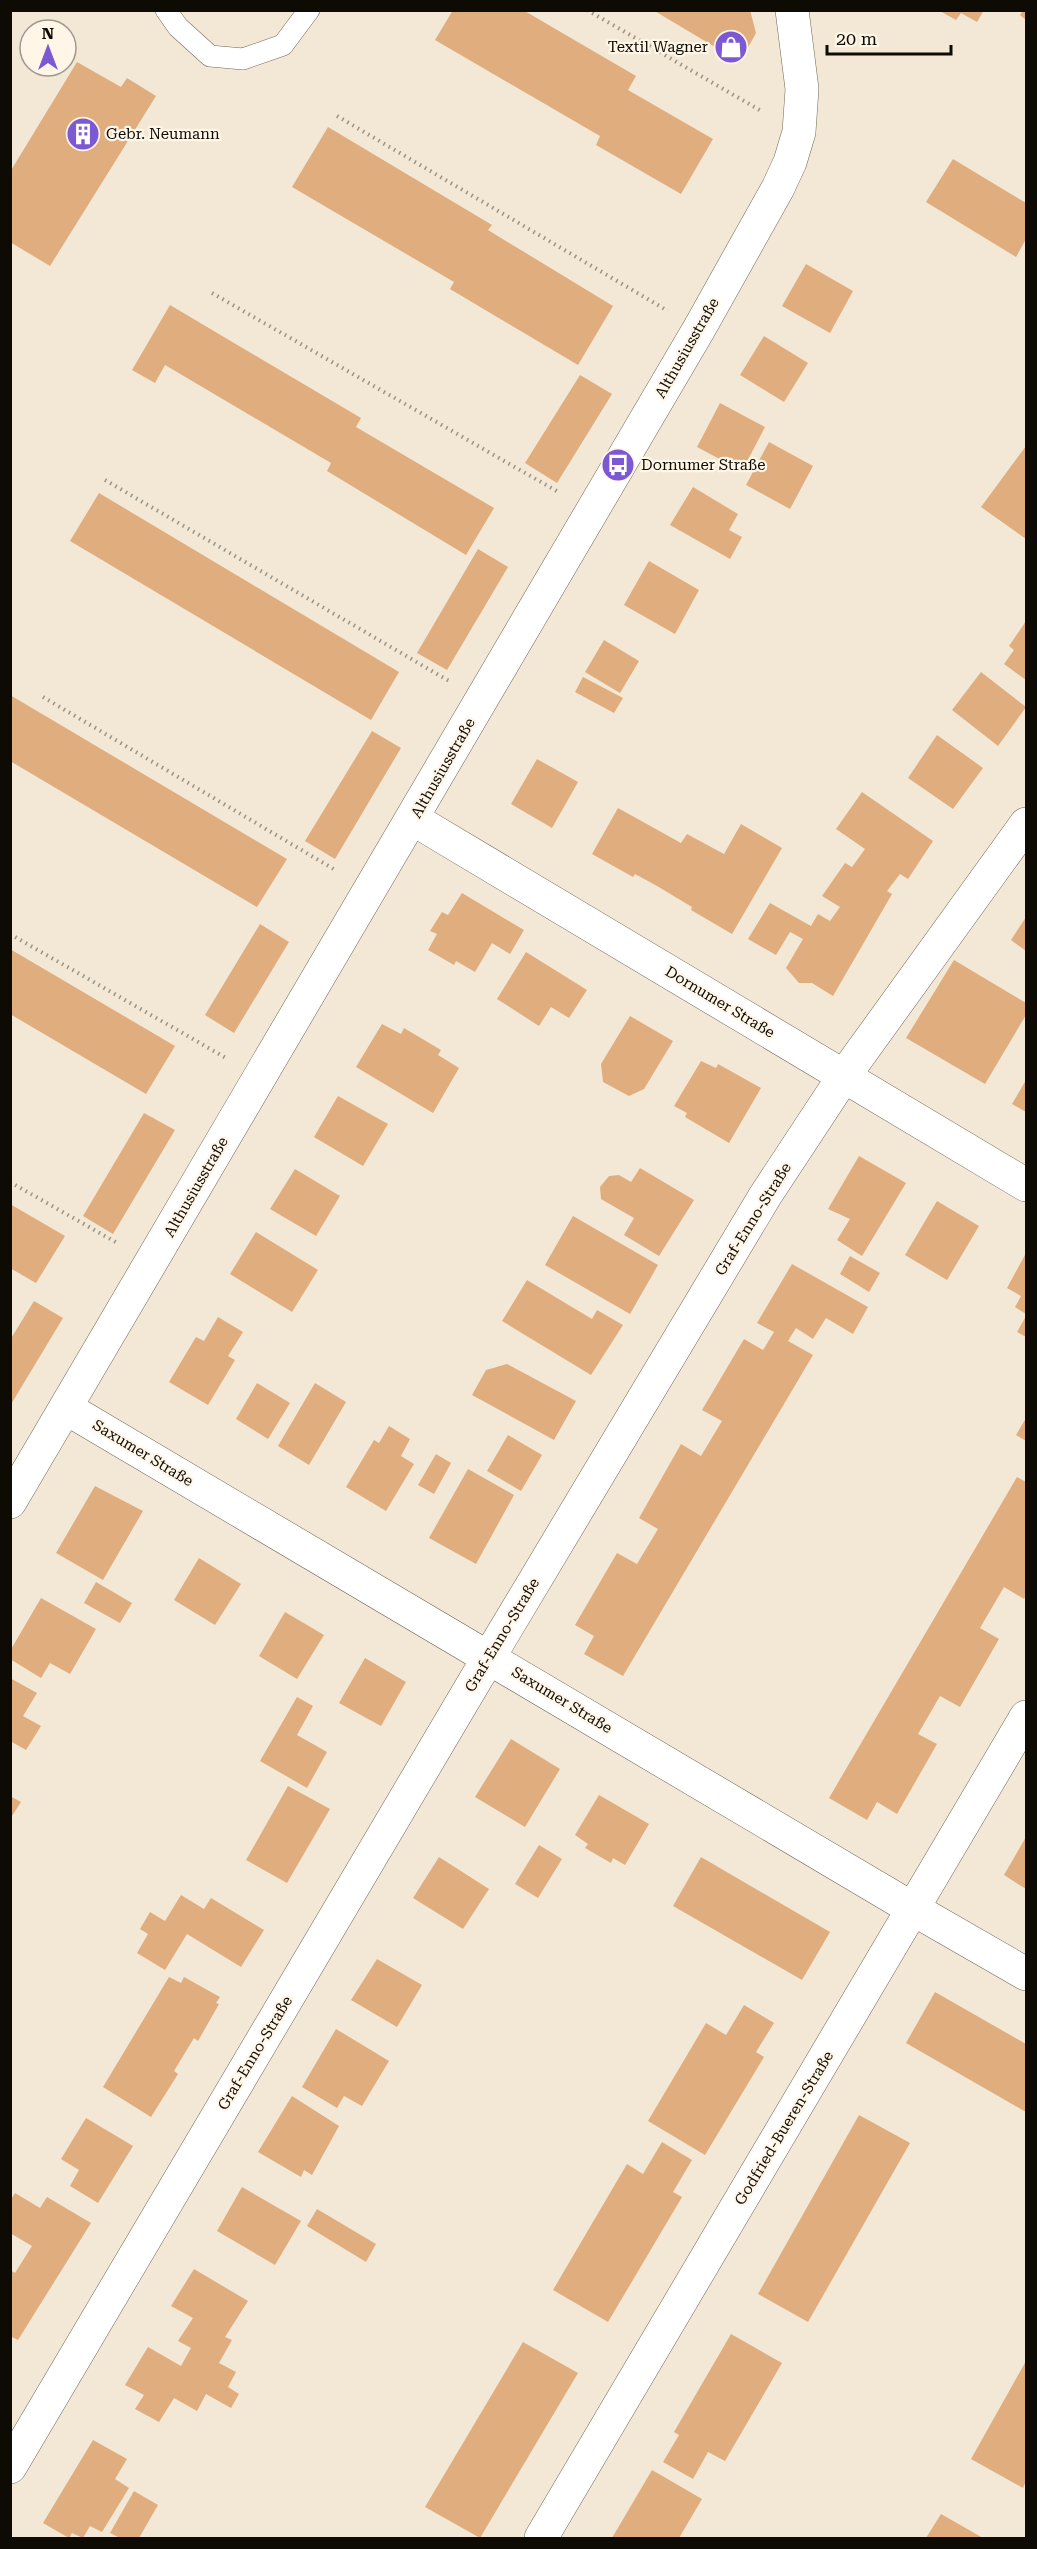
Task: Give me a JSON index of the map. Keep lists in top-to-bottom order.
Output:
{
  "streets": {
    "street": [
      "Althusiusstraße",
      "Dornumer Straße",
      "Graf-Enno-Straße",
      "Saxumer Straße",
      "Godfried-Bueren-Straße"
    ]
  },
  "crossings": [
    ["Althusiusstraße", "Dornumer Straße"],
    ["Althusiusstraße", "Saxumer Straße"],
    ["Dornumer Straße", "Graf-Enno-Straße"],
    ["Graf-Enno-Straße", "Saxumer Straße"],
    ["Saxumer Straße", "Godfried-Bueren-Straße"]
  ],
  "places": {
    "shop": ["Textil Wagner"],
    "building": ["Gebr. Neumann"],
    "bus stop": ["Dornumer Straße"]
  },
  "scale_bar": "20 m",
  "north": "top"
}
